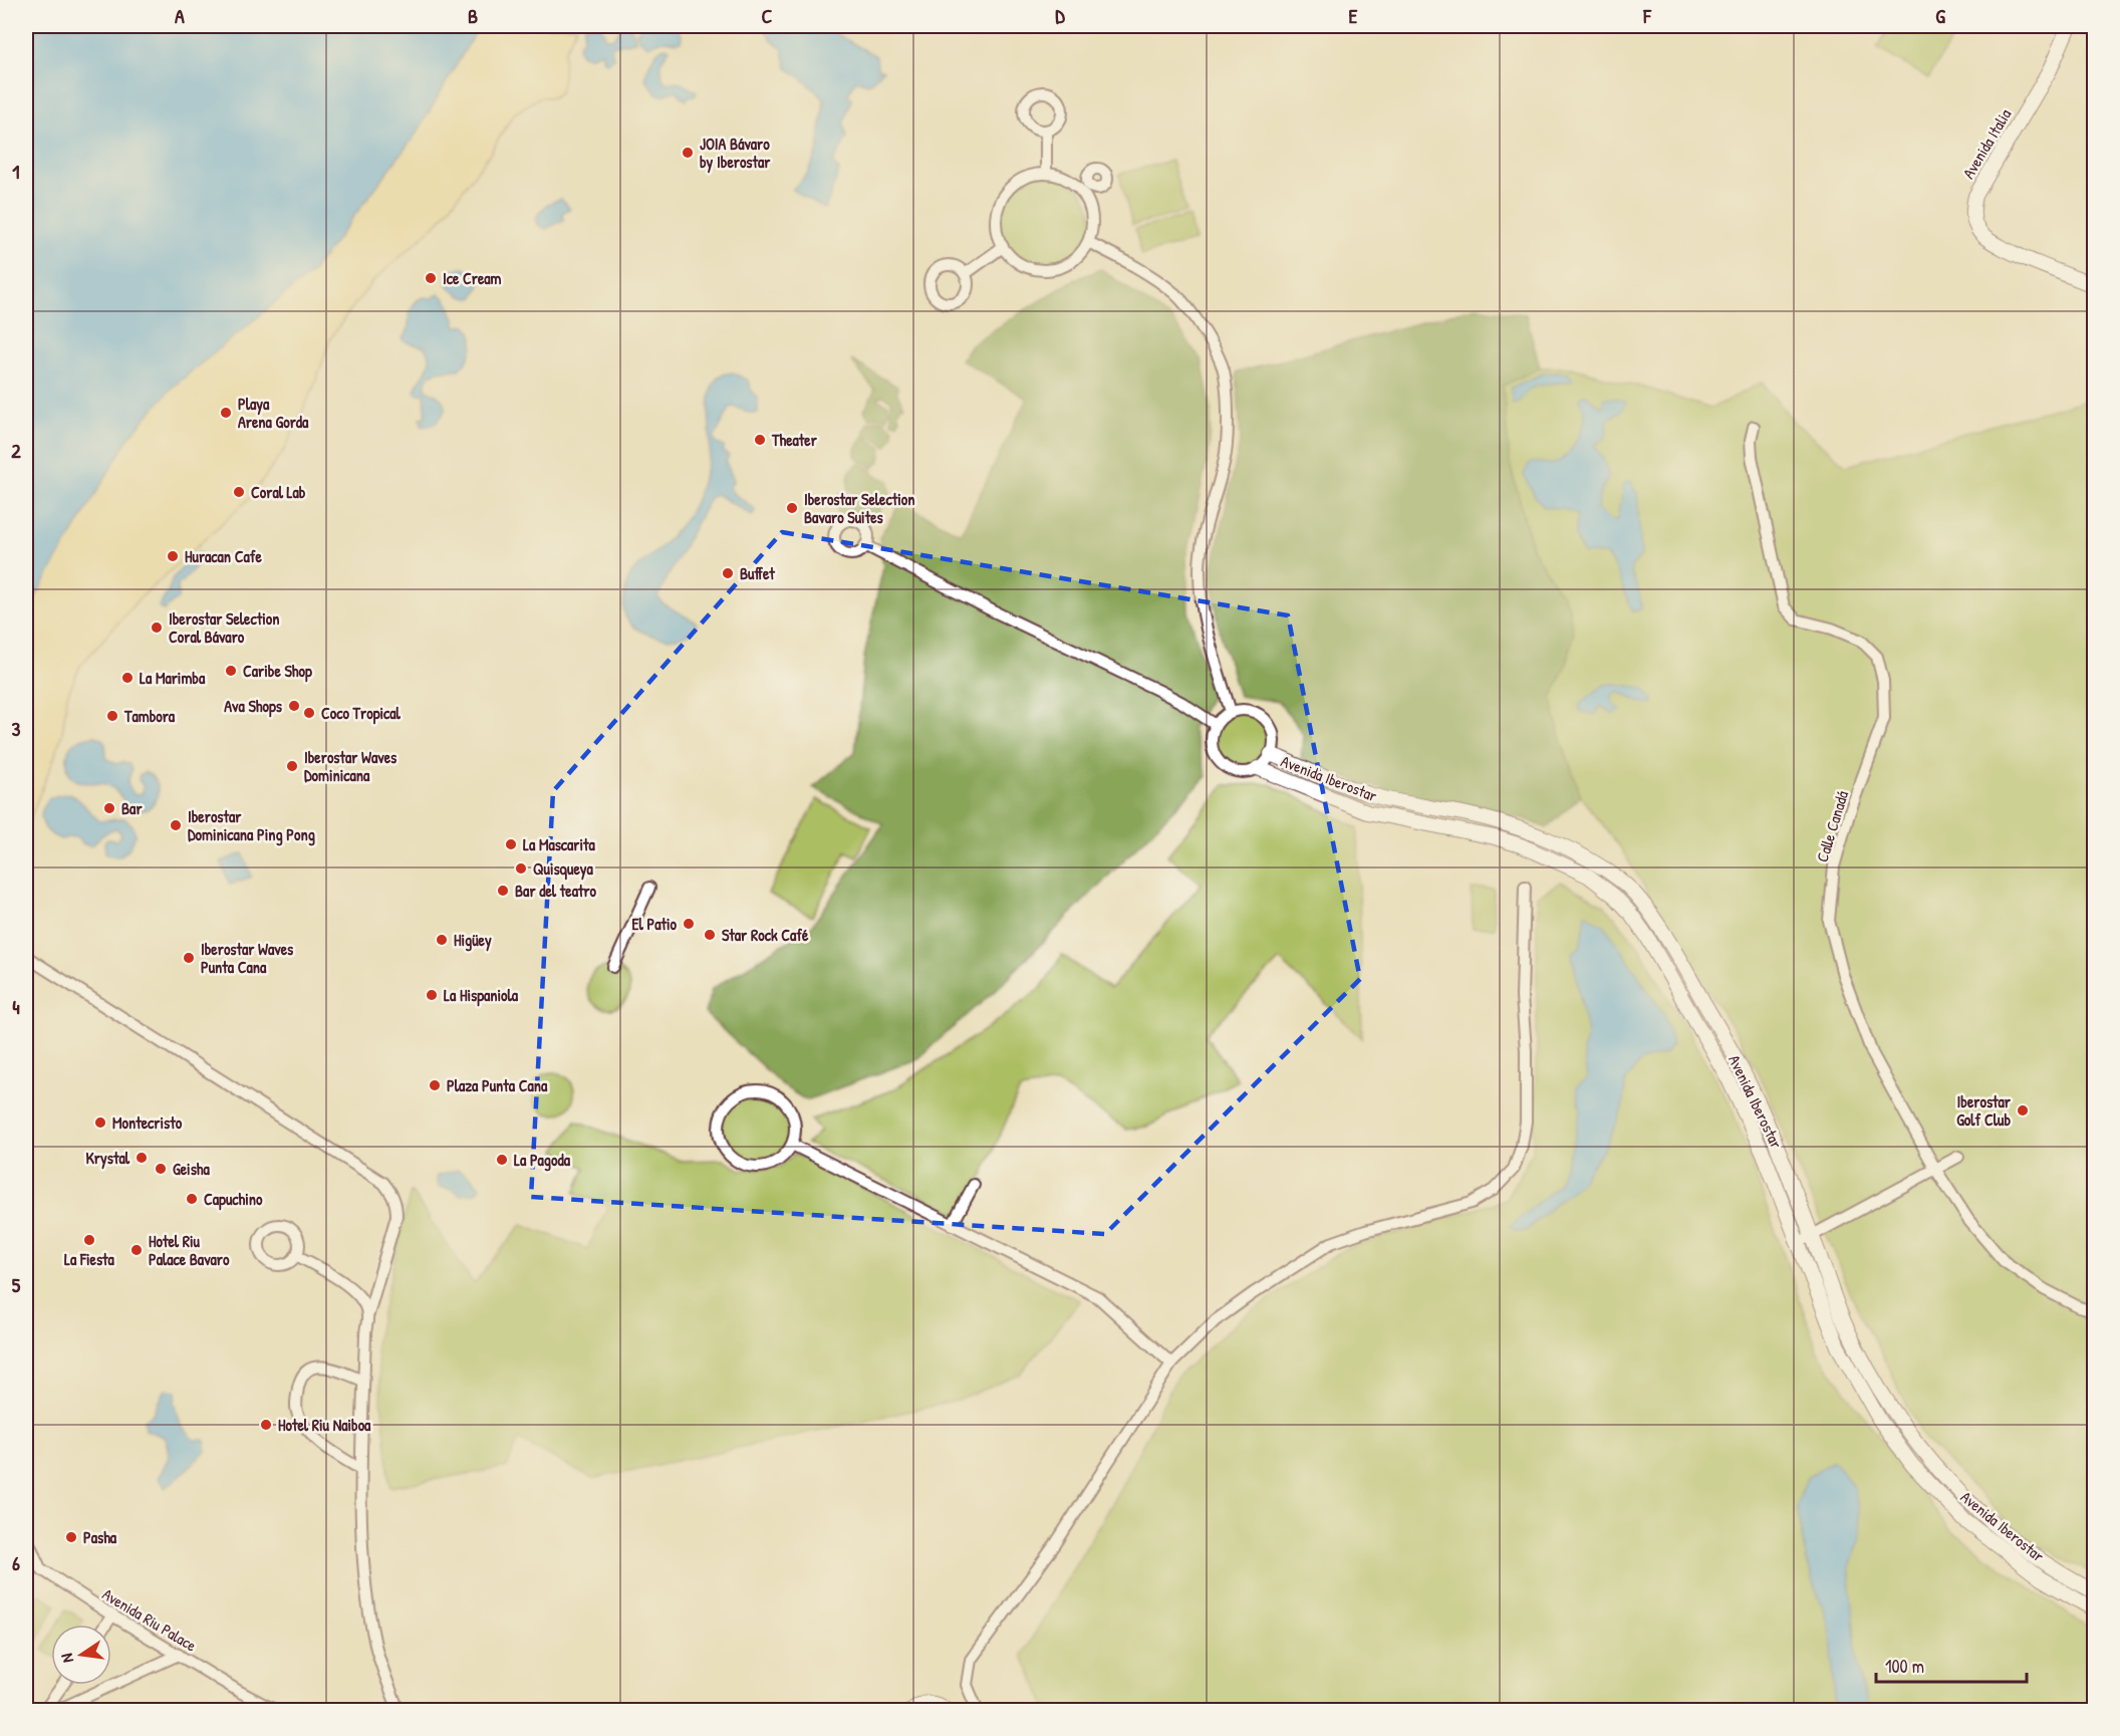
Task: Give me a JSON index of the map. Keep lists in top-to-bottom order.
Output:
{
  "streets": {
    "street": [
      "Avenida Italia",
      "Avenida Iberostar",
      "Calle Canadá",
      "Avenida Riu Palace"
    ]
  },
  "places": [
    "JOIA Bávaro by Iberostar",
    "Ice Cream",
    "Playa Arena Gorda",
    "Theater",
    "Coral Lab",
    "Iberostar Selection Bavaro Suites",
    "Huracan Cafe",
    "Buffet",
    "Iberostar Selection Coral Bávaro",
    "Caribe Shop",
    "La Marimba",
    "Ava Shops",
    "Coco Tropical",
    "Tambora",
    "Iberostar Waves Dominicana",
    "Bar",
    "Iberostar Dominicana Ping Pong",
    "La Mascarita",
    "Quisqueya",
    "Bar del teatro",
    "El Patio",
    "Star Rock Café",
    "Higüey",
    "Iberostar Waves Punta Cana",
    "La Hispaniola",
    "Plaza Punta Cana",
    "Iberostar Golf Club",
    "Montecristo",
    "Krystal",
    "La Pagoda",
    "Geisha",
    "Capuchino",
    "La Fiesta",
    "Hotel Riu Palace Bavaro",
    "Hotel Riu Naiboa",
    "Pasha"
  ],
  "scale_bar": "100 m",
  "north": "left",
  "grid": {
    "columns": [
      "A",
      "B",
      "C",
      "D",
      "E",
      "F",
      "G"
    ],
    "rows": [
      "1",
      "2",
      "3",
      "4",
      "5",
      "6"
    ]
  }
}
